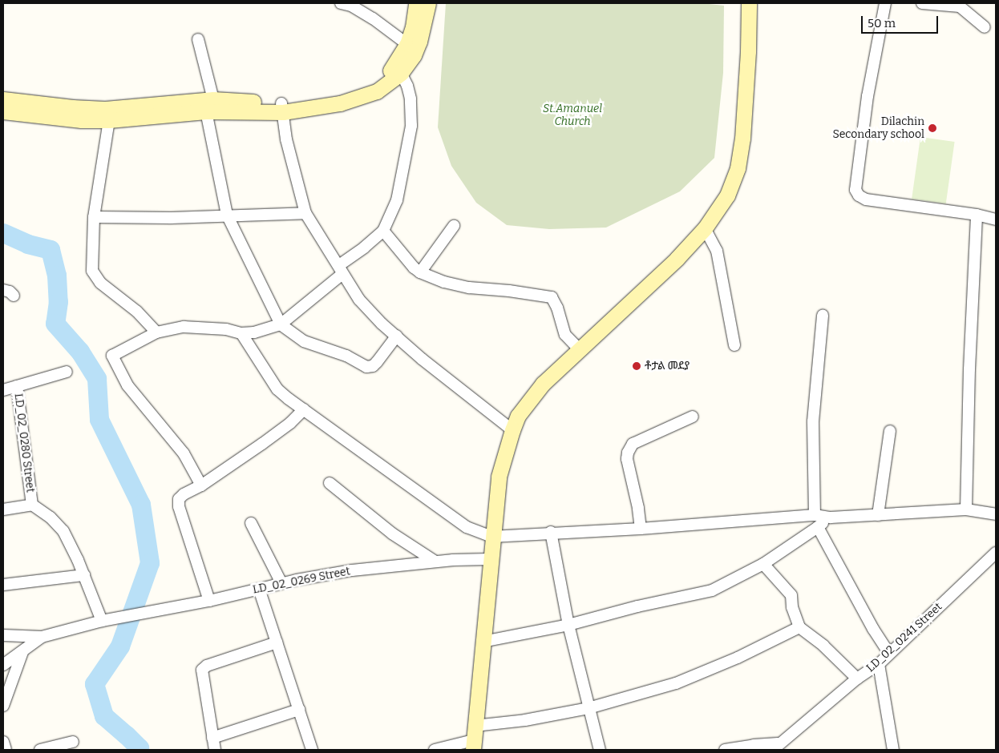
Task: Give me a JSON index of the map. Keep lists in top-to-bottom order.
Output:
{
  "streets": {
    "street": ["LD_02_0280 Street", "LD_02_0269 Street", "LD_02_0241 Street"]
  },
  "crossings": [
    ["LD_02_0280 Street", "LD_02_0269 Street"]
  ],
  "parks": ["St.Amanuel Church"],
  "places": ["Dilachin Secondary school", "ቶታል መደያ"],
  "scale_bar": "50 m"
}
